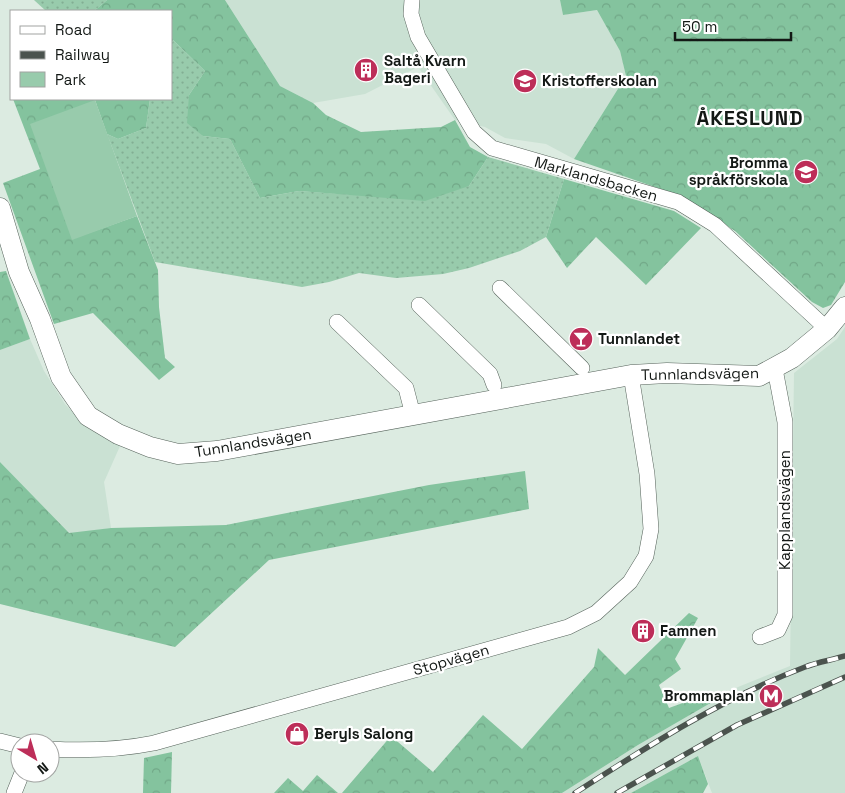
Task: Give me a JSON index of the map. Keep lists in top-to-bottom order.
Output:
{
  "streets": {
    "street": [
      "Marklandsbacken",
      "Tunnlandsvägen",
      "Kapplandsvägen",
      "Stopvägen"
    ]
  },
  "crossings": [
    ["Marklandsbacken", "Tunnlandsvägen"],
    ["Tunnlandsvägen", "Kapplandsvägen"],
    ["Tunnlandsvägen", "Stopvägen"]
  ],
  "districts": ["ÅKESLUND"],
  "places": {
    "building": ["Saltå Kvarn Bageri", "Famnen"],
    "school or university": ["Kristofferskolan", "Bromma språkförskola"],
    "bar": ["Tunnlandet"],
    "metro station": ["Brommaplan"],
    "shop": ["Beryls Salong"]
  },
  "legend": ["Road", "Railway", "Park"],
  "scale_bar": "50 m",
  "north": "bottom right"
}
